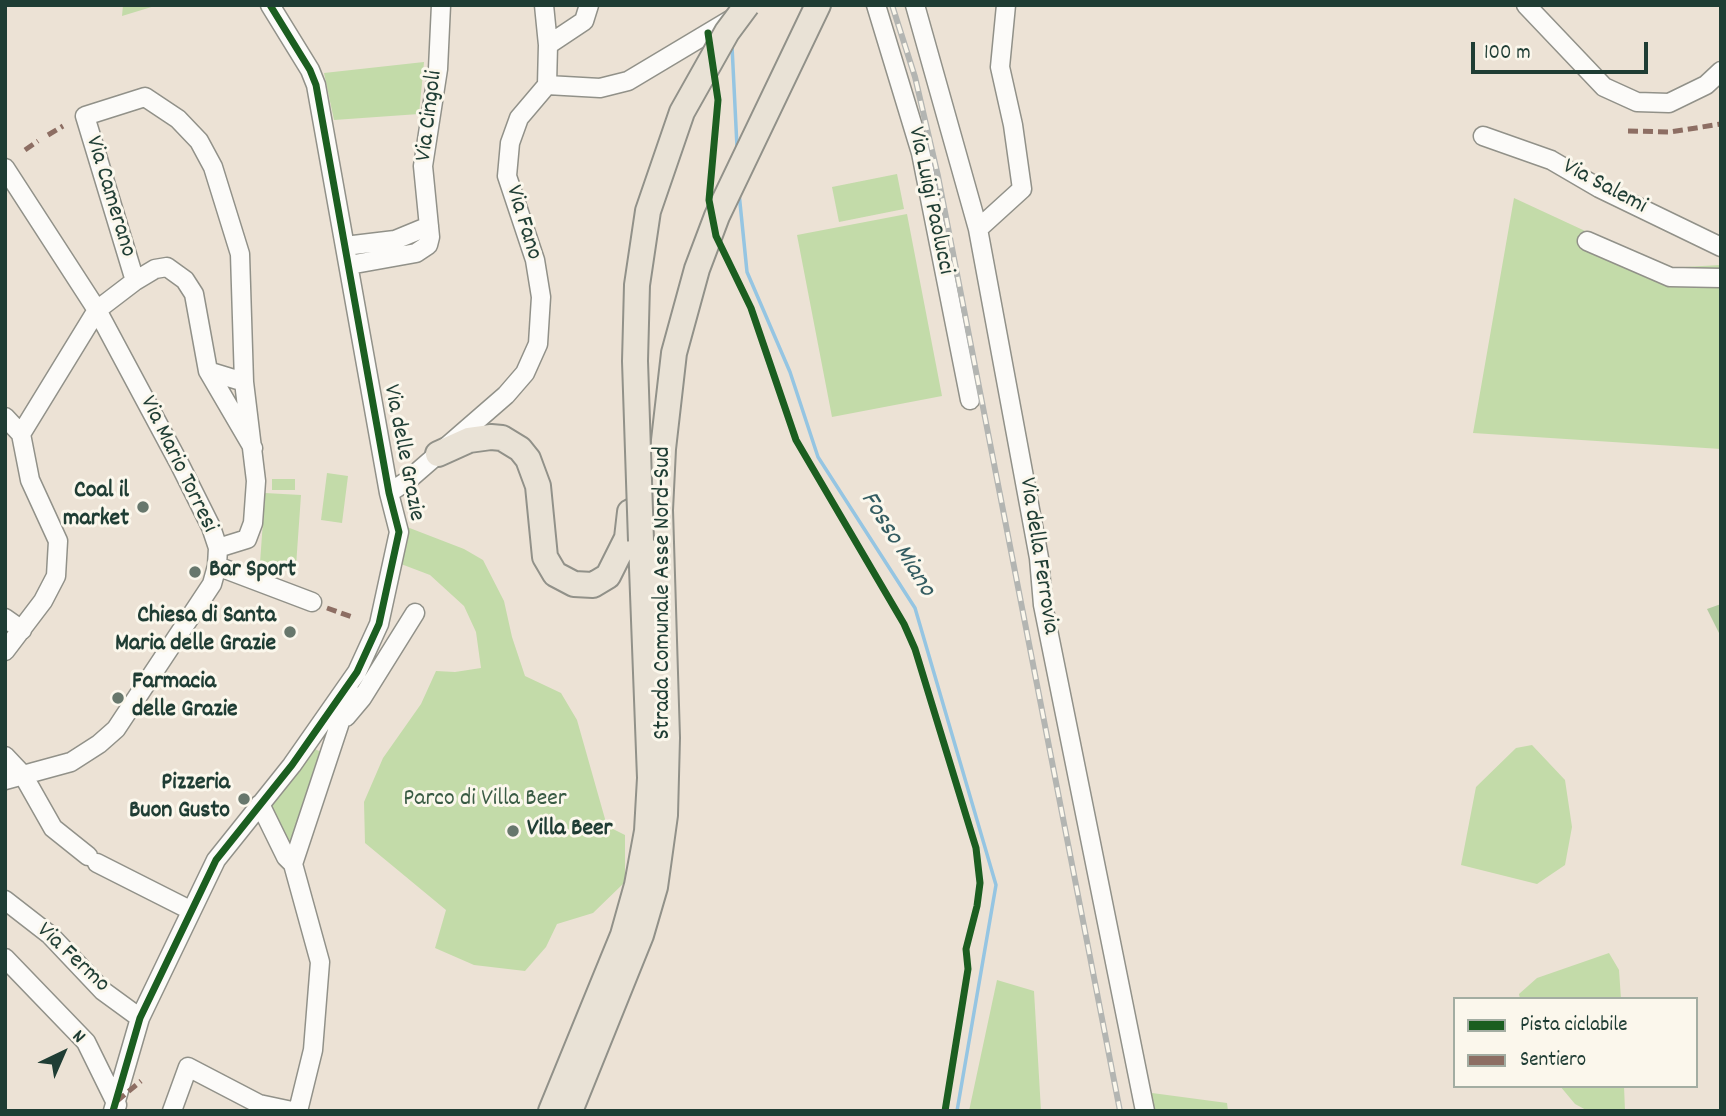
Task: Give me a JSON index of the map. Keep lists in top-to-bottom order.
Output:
{
  "streets": {
    "highway": ["Strada Comunale Asse Nord-Sud"],
    "street": [
      "Via Cingoli",
      "Via Salemi",
      "Via Camerano",
      "Via Luigi Paolucci",
      "Via Fano",
      "Via delle Grazie",
      "Via Mario Torresi",
      "Via della Ferrovia",
      "Via Fermo"
    ]
  },
  "crossings": [
    ["Via Cingoli", "Via delle Grazie"],
    ["Via Camerano", "Via Mario Torresi"],
    ["Via delle Grazie", "Via Fermo"]
  ],
  "water": ["Fosso Miano"],
  "parks": ["Parco di Villa Beer"],
  "places": [
    "Coal il market",
    "Bar Sport",
    "Chiesa di Santa Maria delle Grazie",
    "Farmacia delle Grazie",
    "Pizzeria Buon Gusto",
    "Villa Beer"
  ],
  "legend": ["Pista ciclabile", "Sentiero"],
  "scale_bar": "100 m",
  "north": "top right"
}
